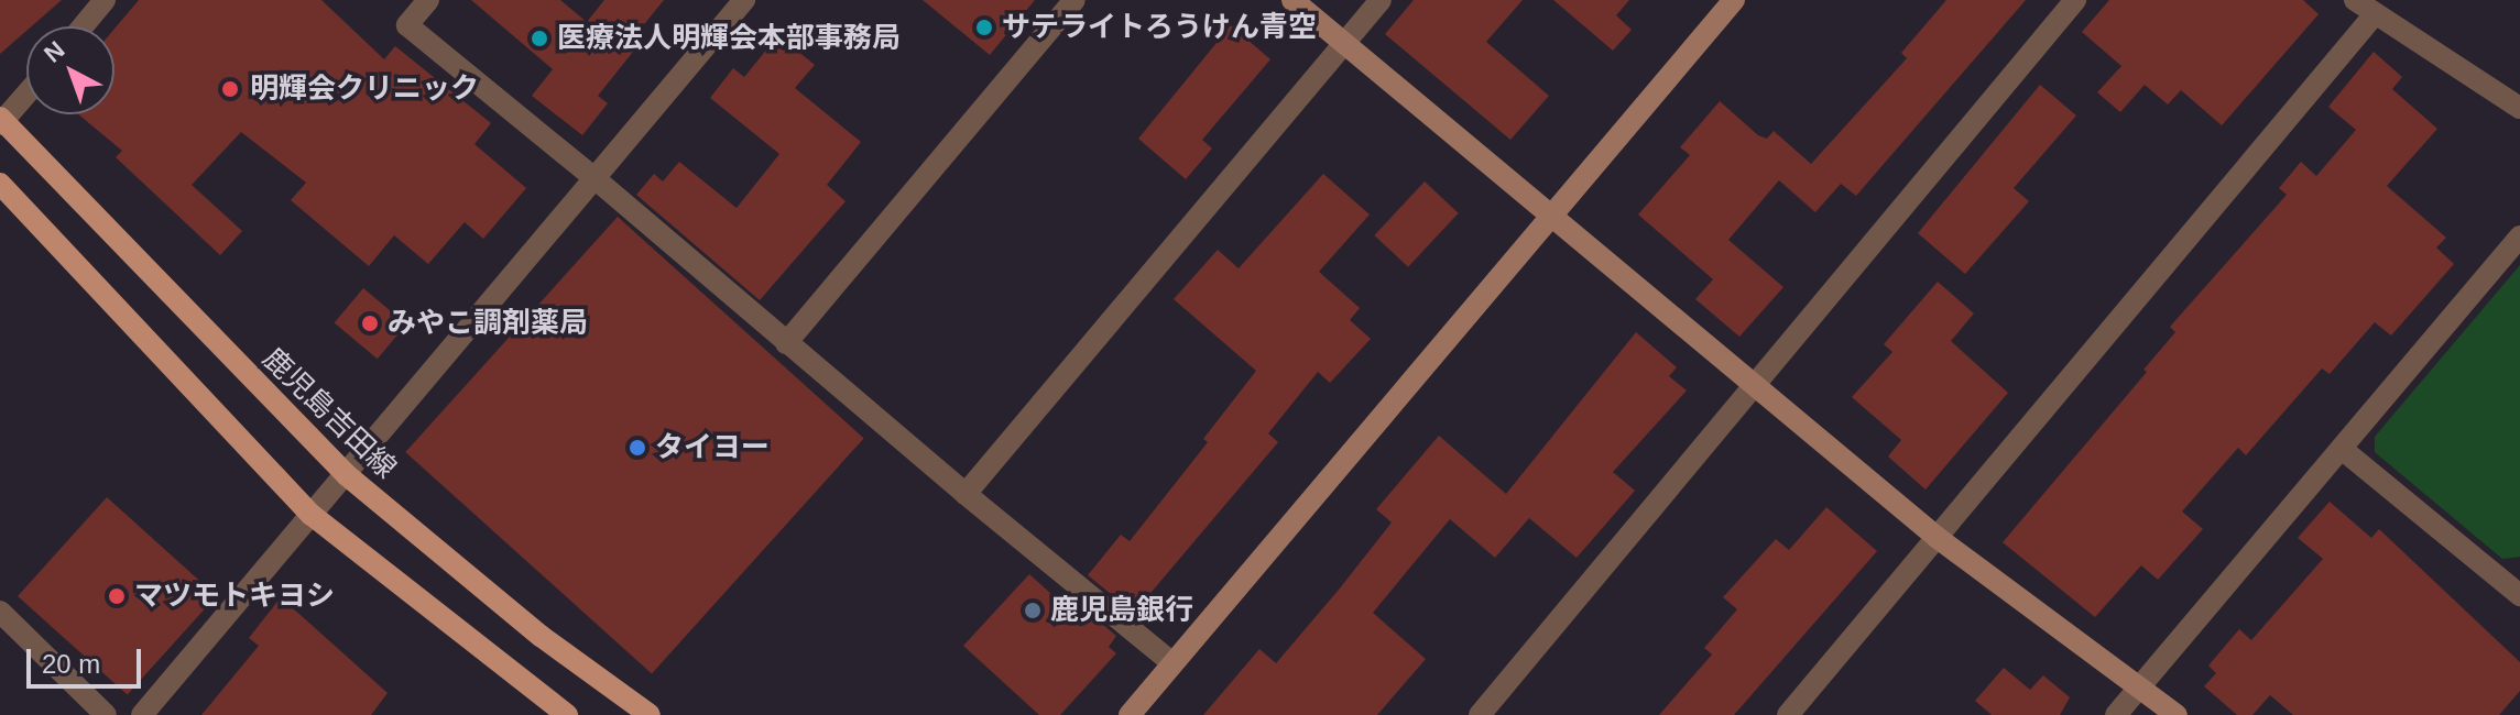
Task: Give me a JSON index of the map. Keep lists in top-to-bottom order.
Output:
{
  "streets": {
    "main road": ["鹿児島吉田線"]
  },
  "places": [
    "サテライトろうけん青空",
    "医療法人明輝会本部事務局",
    "明輝会クリニック",
    "みやこ調剤薬局",
    "タイヨー",
    "マツモトキヨシ",
    "鹿児島銀行"
  ],
  "scale_bar": "20 m",
  "north": "top left"
}
